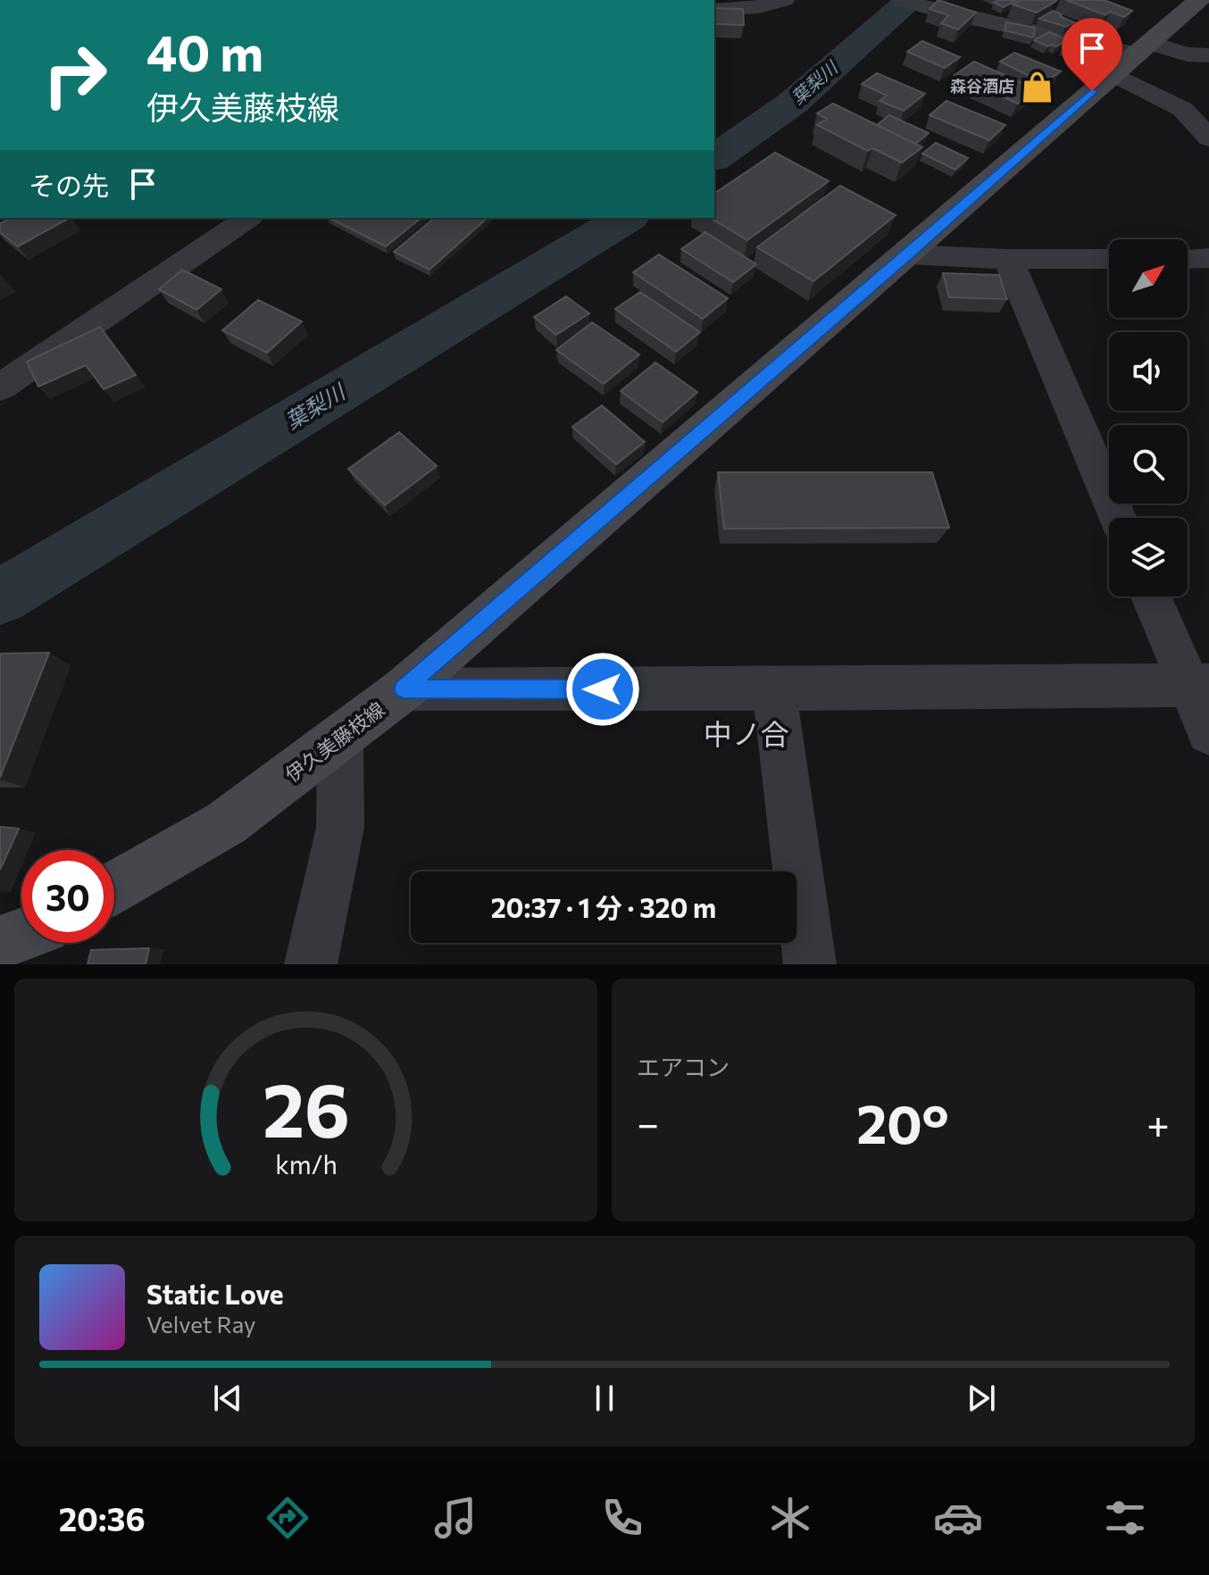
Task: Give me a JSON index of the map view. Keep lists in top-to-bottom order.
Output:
{
  "streets": {
    "main road": ["伊久美藤枝線"]
  },
  "districts": ["中ノ合"],
  "water": ["葉梨川"],
  "places": {
    "shop": ["森谷酒店"]
  },
  "north": "top right",
  "page": {
    "turn": ["40 m", "伊久美藤枝線"],
    "then": "その先",
    "limit": "30",
    "trip": "20:37 · 1 分 · 320 m",
    "tile": "エアコン",
    "heat": ["−", "20°", "+"],
    "song": ["Static Love", "Velvet Ray"],
    "tabs": "20:36",
    "gauge": ["26", "km/h"]
  }
}
